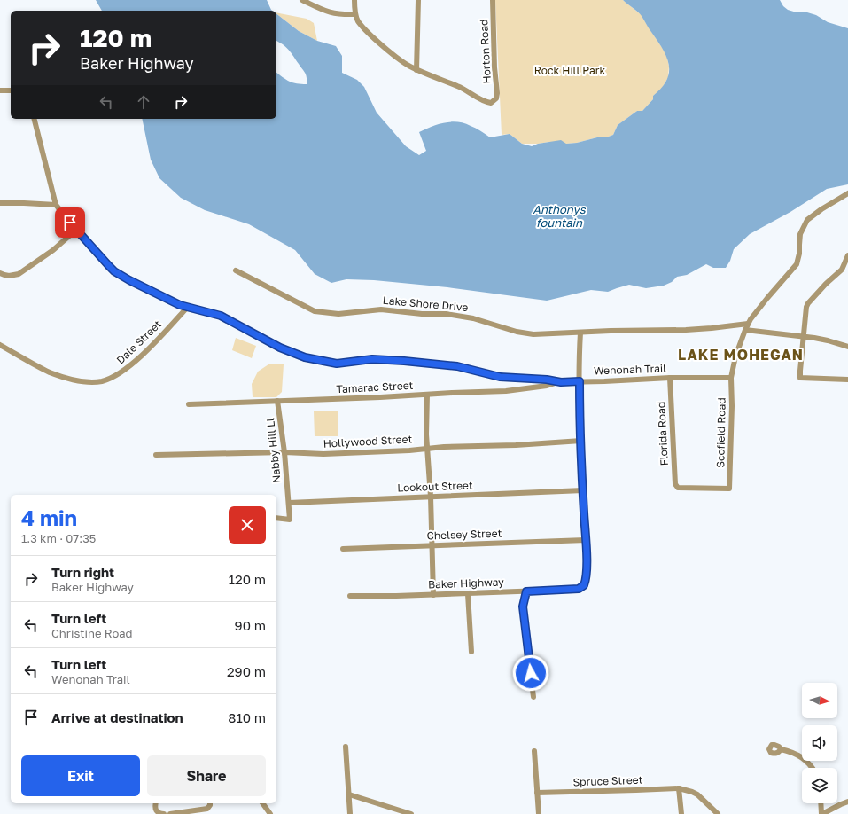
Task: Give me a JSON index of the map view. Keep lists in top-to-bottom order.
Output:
{
  "streets": {
    "street": [
      "Horton Road",
      "Lake Shore Drive",
      "Dale Street",
      "Wenonah Trail",
      "Tamarac Street",
      "Scofield Road",
      "Florida Road",
      "Hollywood Street",
      "Nabby Hill Ll",
      "Lookout Street",
      "Chelsey Street",
      "Baker Highway",
      "Spruce Street"
    ]
  },
  "crossings": [
    ["Lake Shore Drive", "Scofield Road"],
    ["Dale Street", "Wenonah Trail"],
    ["Wenonah Trail", "Tamarac Street"],
    ["Wenonah Trail", "Scofield Road"],
    ["Wenonah Trail", "Florida Road"],
    ["Tamarac Street", "Nabby Hill Ll"],
    ["Scofield Road", "Florida Road"],
    ["Hollywood Street", "Nabby Hill Ll"],
    ["Nabby Hill Ll", "Lookout Street"],
    ["Chelsey Street", "Baker Highway"]
  ],
  "districts": ["LAKE MOHEGAN"],
  "water": ["Anthonys fountain"],
  "parks": ["Rock Hill Park"],
  "north": "right",
  "page": {
    "turn": ["120 m", "Baker Highway"],
    "heading": ["4 min", "1.3 km · 07:35"],
    "list": [
      {
        "name": "Turn right",
        "note": "Baker Highway",
        "value": "120 m"
      },
      {
        "name": "Turn left",
        "note": "Christine Road",
        "value": "90 m"
      },
      {
        "name": "Turn left",
        "note": "Wenonah Trail",
        "value": "290 m"
      },
      {
        "name": "Arrive at destination",
        "value": "810 m"
      }
    ],
    "buttons": ["Exit", "Share"]
  }
}
